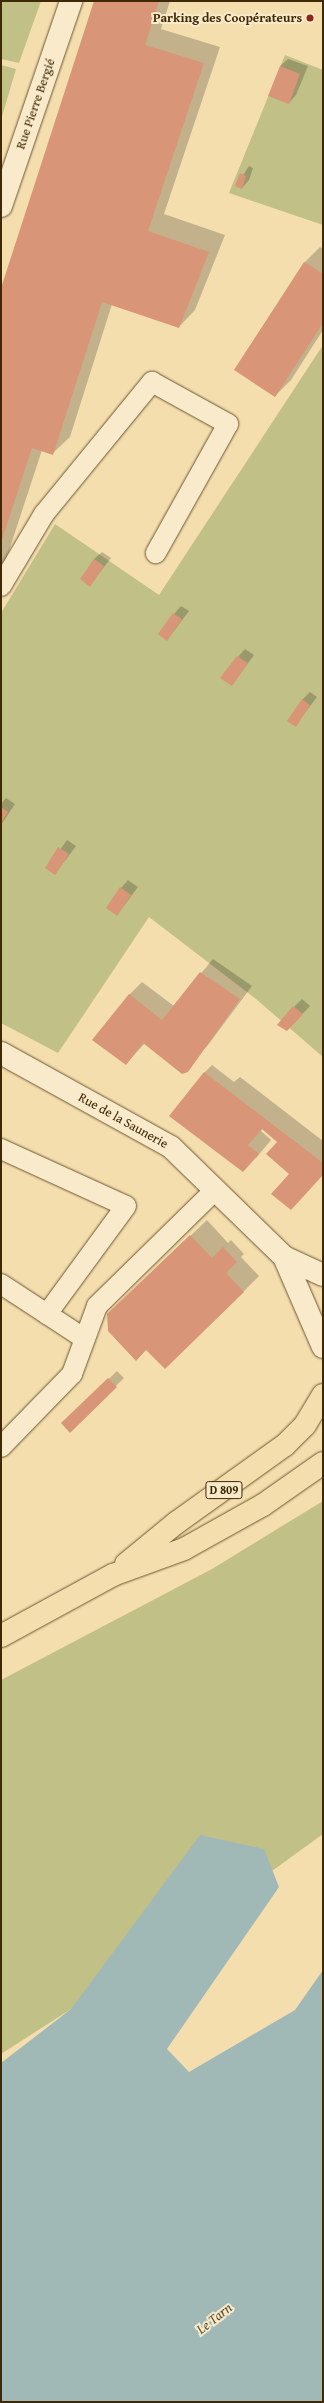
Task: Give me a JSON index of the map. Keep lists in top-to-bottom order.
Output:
{
  "streets": {
    "main road": ["D 809"],
    "street": ["Rue Pierre Bergié", "Rue de la Saunerie"]
  },
  "water": ["Le Tarn"],
  "places": ["Parking des Coopérateurs"]
}
